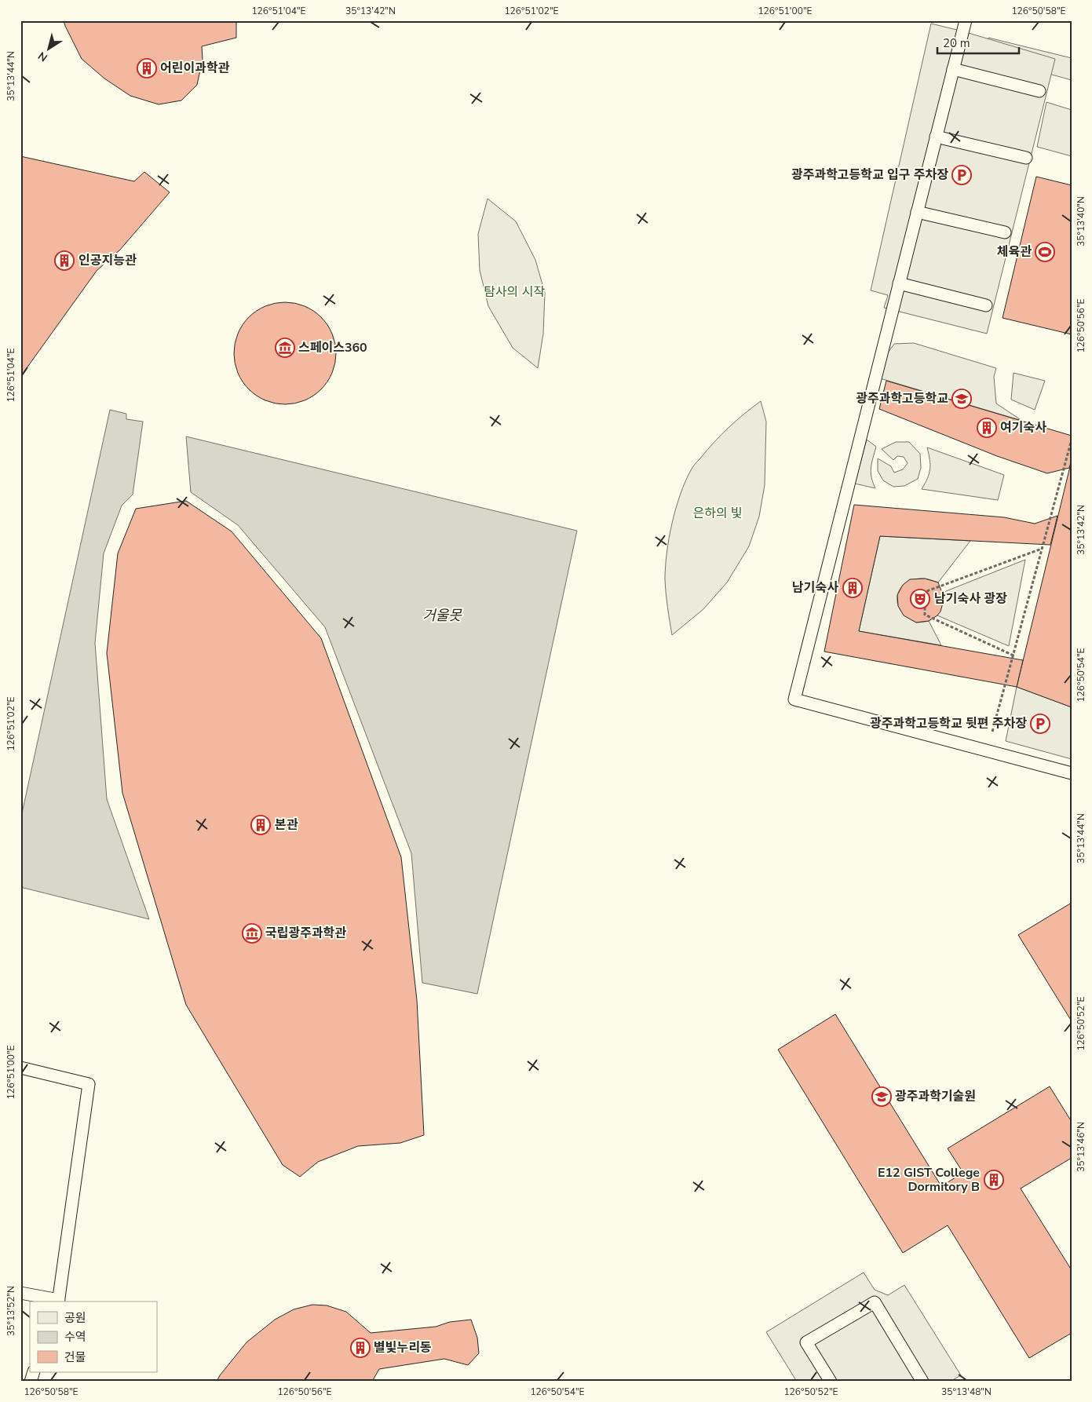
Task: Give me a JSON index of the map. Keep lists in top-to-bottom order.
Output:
{
  "water": ["거울못"],
  "parks": ["탐사의 시작", "은하의 빛"],
  "places": {
    "building": [
      "어린이과학관",
      "인공지능관",
      "여기숙사",
      "남기숙사",
      "본관",
      "E12 GIST College Dormitory B",
      "별빛누리동"
    ],
    "parking": ["광주과학고등학교 입구 주차장", "광주과학고등학교 뒷편 주차장"],
    "sports": ["체육관"],
    "museum": ["스페이스360", "국립광주과학관"],
    "school or university": ["광주과학고등학교", "광주과학기술원"],
    "theatre": ["남기숙사 광장"]
  },
  "legend": ["공원", "수역", "건물"],
  "scale_bar": "20 m",
  "north": "bottom left",
  "coordinates": [
    "126°51'04\"E",
    "35°13'42\"N",
    "126°51'02\"E",
    "126°51'00\"E",
    "126°50'58\"E",
    "35°13'44\"N",
    "35°13'40\"N",
    "126°50'56\"E",
    "126°50'54\"E",
    "126°50'52\"E",
    "35°13'46\"N",
    "35°13'52\"N",
    "35°13'48\"N"
  ]
}
